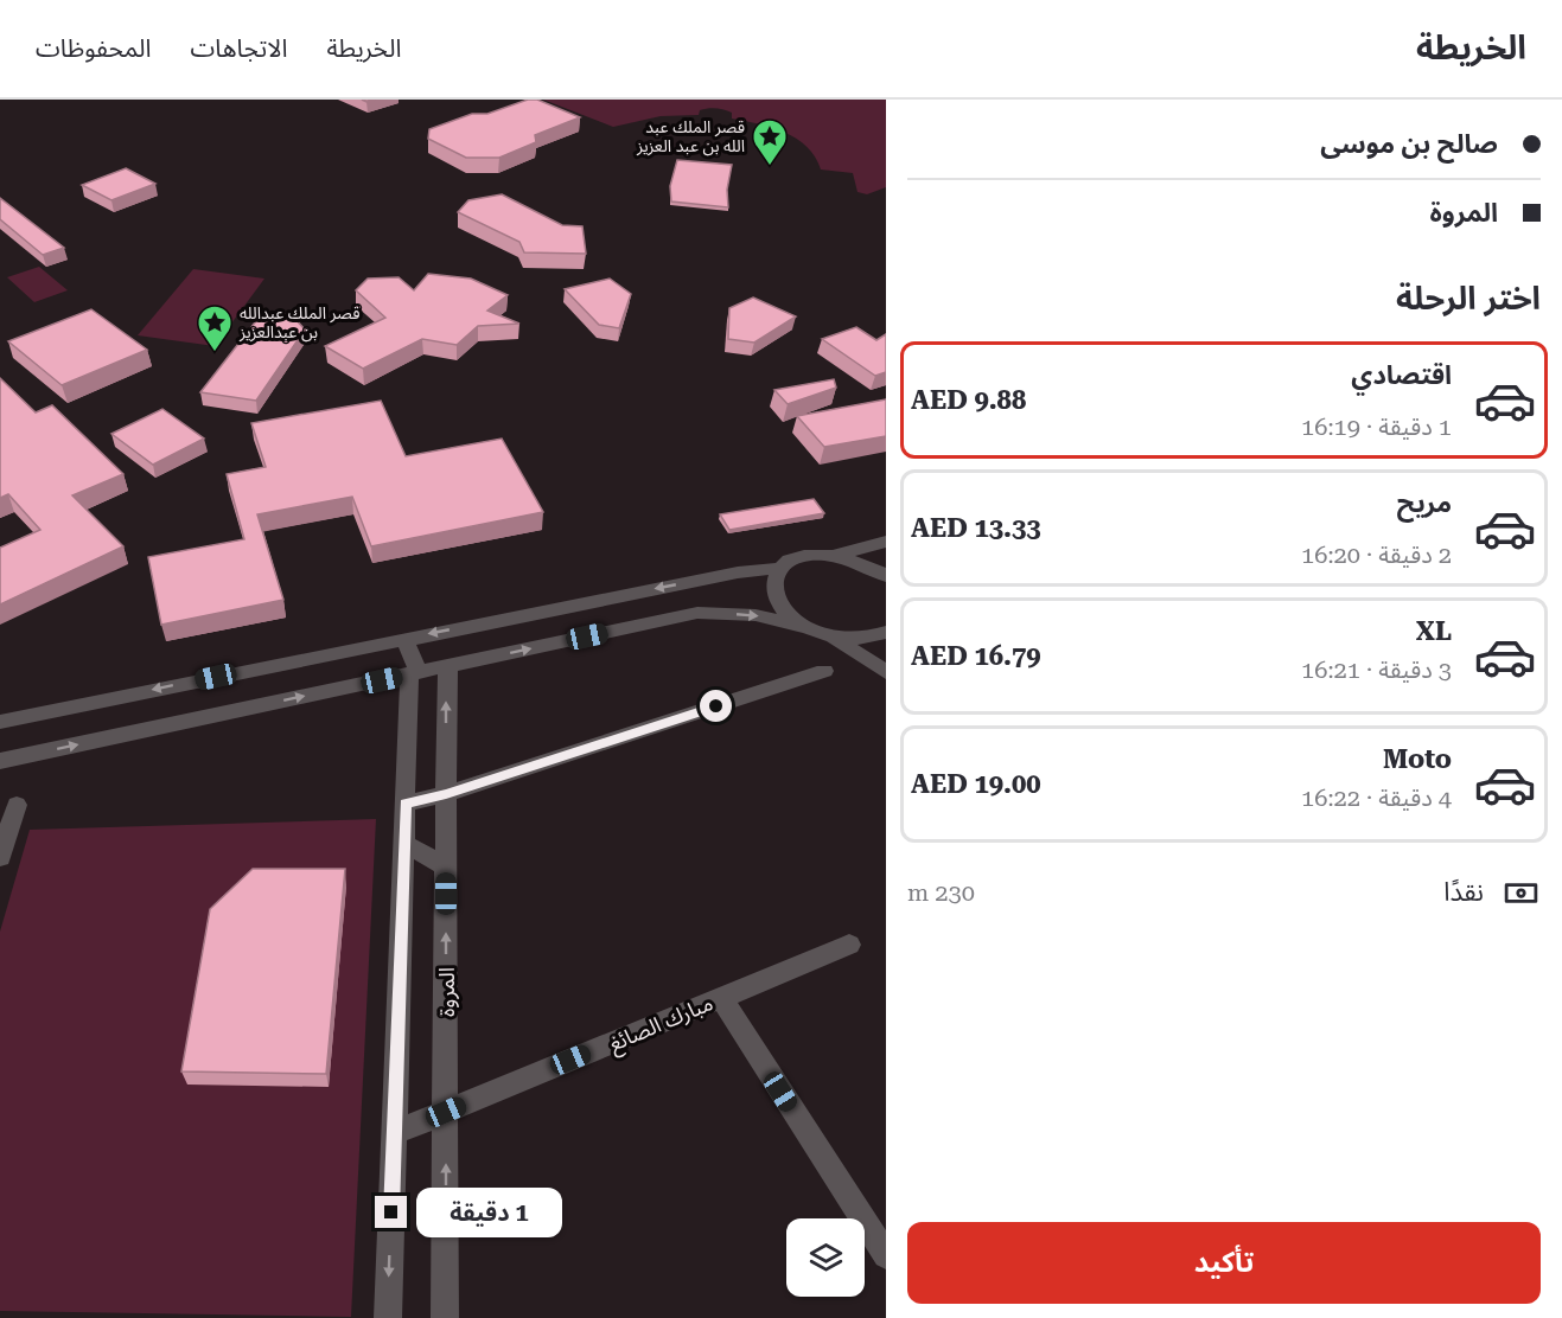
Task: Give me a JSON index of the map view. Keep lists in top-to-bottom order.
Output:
{
  "streets": {
    "street": ["المروة", "مبارك الصائغ"]
  },
  "crossings": [
    ["المروة", "مبارك الصائغ"]
  ],
  "places": {
    "place": ["قصر الملك عبد الله بن عبد العزيز", "قصر الملك عبدالله بن عبدالعزيز"]
  },
  "page": {
    "header": "الخريطة",
    "nav": ["الخريطة", "الاتجاهات", "المحفوظات"],
    "banner": ["صالح بن موسى", "المروة"],
    "heading": "اختر الرحلة",
    "list": [
      {
        "name": "اقتصادي",
        "note": "1 دقيقة · 16:19",
        "value": "AED 9.88"
      },
      {
        "name": "مريح",
        "note": "2 دقيقة · 16:20",
        "value": "AED 13.33"
      },
      {
        "name": "XL",
        "note": "3 دقيقة · 16:21",
        "value": "AED 16.79"
      },
      {
        "name": "Moto",
        "note": "4 دقيقة · 16:22",
        "value": "AED 19.00"
      }
    ],
    "pay": ["نقدًا", "230 m"],
    "bubble": "1 دقيقة",
    "buttons": "تأكيد"
  }
}
